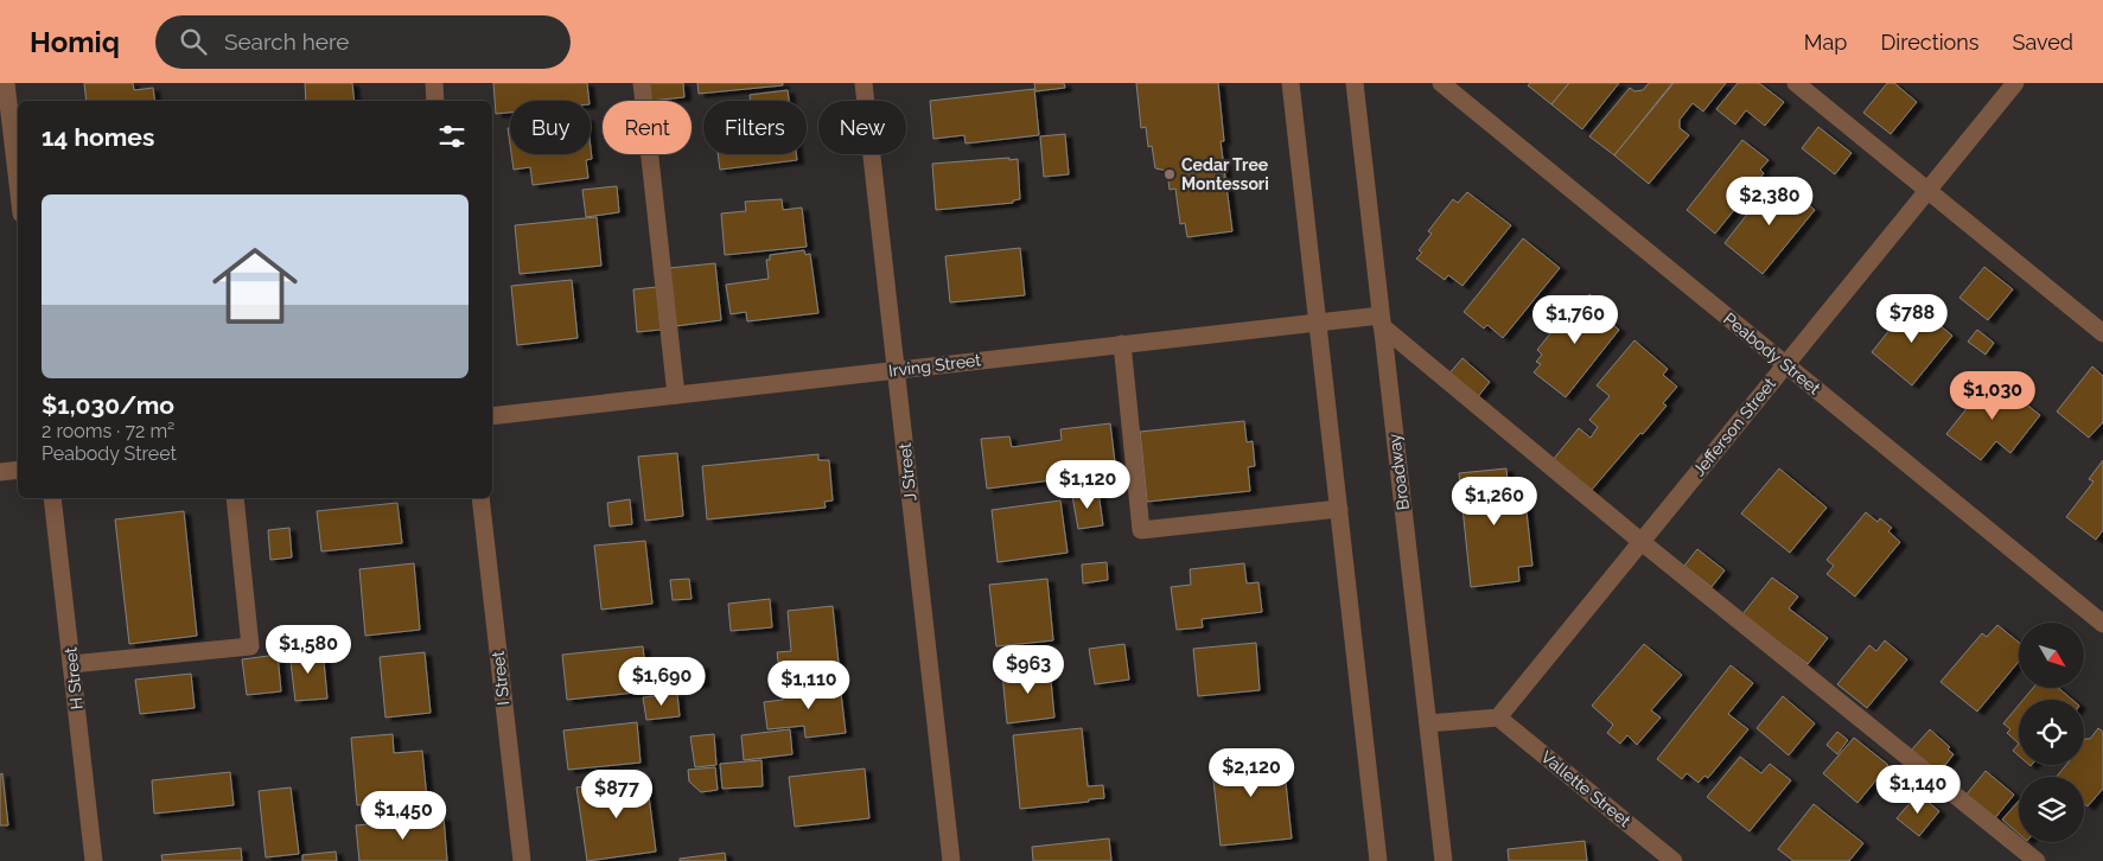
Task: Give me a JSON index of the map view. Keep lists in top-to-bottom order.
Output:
{
  "streets": {
    "street": [
      "Peabody Street",
      "Irving Street",
      "Jefferson Street",
      "J Street",
      "Broadway",
      "H Street",
      "I Street",
      "Vallette Street"
    ]
  },
  "crossings": [
    ["Peabody Street", "Jefferson Street"],
    ["Irving Street", "J Street"],
    ["Irving Street", "Broadway"],
    ["Jefferson Street", "Vallette Street"]
  ],
  "places": ["Cedar Tree Montessori"],
  "north": "bottom right",
  "page": {
    "header": "Homiq",
    "search": "Search here",
    "nav": ["Map", "Directions", "Saved"],
    "chip": [
      "Buy",
      "Rent",
      "Filters",
      "New"
    ],
    "heading": "14 homes",
    "list": [
      {
        "name": "$1,030/mo",
        "note": "2 rooms · 72 m² · Peabody Street"
      }
    ],
    "price": [
      "$2,380",
      "$788",
      "$1,760",
      "$1,030",
      "$1,120",
      "$1,260",
      "$1,580",
      "$963",
      "$1,690",
      "$1,110",
      "$2,120",
      "$1,140",
      "$877",
      "$1,450"
    ]
  }
}
